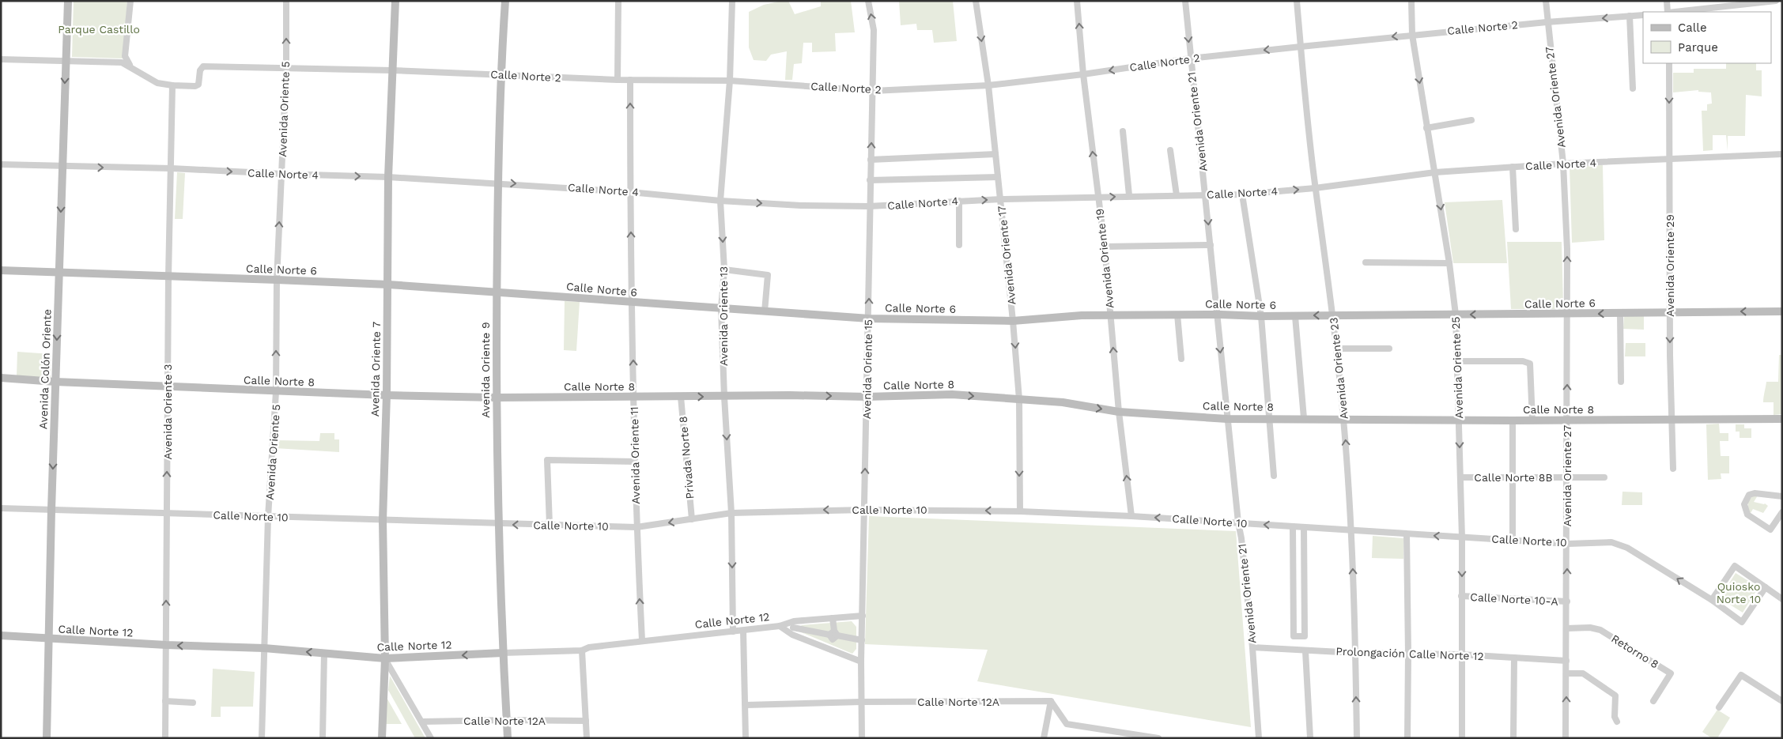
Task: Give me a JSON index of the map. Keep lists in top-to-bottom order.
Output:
{
  "streets": {
    "street": [
      "Calle Norte 2",
      "Avenida Oriente 27",
      "Avenida Oriente 5",
      "Avenida Oriente 21",
      "Calle Norte 4",
      "Avenida Oriente 17",
      "Avenida Oriente 19",
      "Avenida Oriente 29",
      "Calle Norte 6",
      "Avenida Oriente 13",
      "Avenida Oriente 25",
      "Avenida Oriente 23",
      "Avenida Colón Oriente",
      "Avenida Oriente 7",
      "Avenida Oriente 15",
      "Avenida Oriente 9",
      "Calle Norte 8",
      "Avenida Oriente 3",
      "Avenida Oriente 11",
      "Privada Norte 8",
      "Calle Norte 8B",
      "Calle Norte 10",
      "Calle Norte 10-A",
      "Calle Norte 12",
      "Retorno 8",
      "Prolongación Calle Norte 12",
      "Calle Norte 12A"
    ]
  },
  "crossings": [
    ["Calle Norte 2", "Avenida Oriente 27"],
    ["Calle Norte 2", "Avenida Oriente 5"],
    ["Calle Norte 2", "Avenida Oriente 21"],
    ["Calle Norte 2", "Avenida Oriente 17"],
    ["Calle Norte 2", "Avenida Oriente 19"],
    ["Calle Norte 2", "Avenida Oriente 13"],
    ["Calle Norte 2", "Avenida Oriente 25"],
    ["Calle Norte 2", "Avenida Oriente 23"],
    ["Calle Norte 2", "Avenida Colón Oriente"],
    ["Calle Norte 2", "Avenida Oriente 7"],
    ["Calle Norte 2", "Avenida Oriente 15"],
    ["Calle Norte 2", "Avenida Oriente 9"],
    ["Calle Norte 2", "Avenida Oriente 3"],
    ["Calle Norte 2", "Avenida Oriente 11"],
    ["Avenida Oriente 27", "Calle Norte 4"],
    ["Avenida Oriente 27", "Calle Norte 6"],
    ["Avenida Oriente 27", "Calle Norte 8"],
    ["Avenida Oriente 27", "Calle Norte 8B"],
    ["Avenida Oriente 27", "Calle Norte 10"],
    ["Avenida Oriente 27", "Calle Norte 10-A"],
    ["Avenida Oriente 27", "Retorno 8"],
    ["Avenida Oriente 27", "Prolongación Calle Norte 12"],
    ["Avenida Oriente 5", "Calle Norte 4"],
    ["Avenida Oriente 5", "Calle Norte 6"],
    ["Avenida Oriente 5", "Calle Norte 8"],
    ["Avenida Oriente 5", "Calle Norte 10"],
    ["Avenida Oriente 5", "Calle Norte 12"],
    ["Avenida Oriente 21", "Calle Norte 4"],
    ["Avenida Oriente 21", "Calle Norte 6"],
    ["Avenida Oriente 21", "Calle Norte 8"],
    ["Avenida Oriente 21", "Calle Norte 10"],
    ["Avenida Oriente 21", "Prolongación Calle Norte 12"],
    ["Calle Norte 4", "Avenida Oriente 17"],
    ["Calle Norte 4", "Avenida Oriente 19"],
    ["Calle Norte 4", "Avenida Oriente 29"],
    ["Calle Norte 4", "Avenida Oriente 13"],
    ["Calle Norte 4", "Avenida Oriente 25"],
    ["Calle Norte 4", "Avenida Oriente 23"],
    ["Calle Norte 4", "Avenida Colón Oriente"],
    ["Calle Norte 4", "Avenida Oriente 7"],
    ["Calle Norte 4", "Avenida Oriente 15"],
    ["Calle Norte 4", "Avenida Oriente 9"],
    ["Calle Norte 4", "Avenida Oriente 3"],
    ["Calle Norte 4", "Avenida Oriente 11"],
    ["Avenida Oriente 17", "Calle Norte 6"],
    ["Avenida Oriente 17", "Calle Norte 8"],
    ["Avenida Oriente 17", "Calle Norte 10"],
    ["Avenida Oriente 19", "Calle Norte 6"],
    ["Avenida Oriente 19", "Calle Norte 8"],
    ["Avenida Oriente 19", "Calle Norte 10"],
    ["Avenida Oriente 29", "Calle Norte 6"],
    ["Avenida Oriente 29", "Calle Norte 8"],
    ["Calle Norte 6", "Avenida Oriente 13"],
    ["Calle Norte 6", "Avenida Oriente 25"],
    ["Calle Norte 6", "Avenida Oriente 23"],
    ["Calle Norte 6", "Avenida Colón Oriente"],
    ["Calle Norte 6", "Avenida Oriente 7"],
    ["Calle Norte 6", "Avenida Oriente 15"],
    ["Calle Norte 6", "Avenida Oriente 9"],
    ["Calle Norte 6", "Avenida Oriente 3"],
    ["Calle Norte 6", "Avenida Oriente 11"],
    ["Avenida Oriente 13", "Calle Norte 8"],
    ["Avenida Oriente 13", "Calle Norte 10"],
    ["Avenida Oriente 13", "Calle Norte 12"],
    ["Avenida Oriente 25", "Calle Norte 8"],
    ["Avenida Oriente 25", "Calle Norte 8B"],
    ["Avenida Oriente 25", "Calle Norte 10"],
    ["Avenida Oriente 25", "Calle Norte 10-A"],
    ["Avenida Oriente 25", "Prolongación Calle Norte 12"],
    ["Avenida Oriente 23", "Calle Norte 8"],
    ["Avenida Oriente 23", "Calle Norte 10"],
    ["Avenida Oriente 23", "Prolongación Calle Norte 12"],
    ["Avenida Colón Oriente", "Calle Norte 8"],
    ["Avenida Colón Oriente", "Calle Norte 10"],
    ["Avenida Colón Oriente", "Calle Norte 12"],
    ["Avenida Oriente 7", "Calle Norte 8"],
    ["Avenida Oriente 7", "Calle Norte 10"],
    ["Avenida Oriente 7", "Calle Norte 12"],
    ["Avenida Oriente 15", "Calle Norte 8"],
    ["Avenida Oriente 15", "Calle Norte 10"],
    ["Avenida Oriente 15", "Calle Norte 12"],
    ["Avenida Oriente 15", "Calle Norte 12A"],
    ["Avenida Oriente 9", "Calle Norte 8"],
    ["Avenida Oriente 9", "Calle Norte 10"],
    ["Avenida Oriente 9", "Calle Norte 12"],
    ["Avenida Oriente 9", "Calle Norte 12A"],
    ["Calle Norte 8", "Avenida Oriente 3"],
    ["Calle Norte 8", "Avenida Oriente 11"],
    ["Calle Norte 8", "Privada Norte 8"],
    ["Avenida Oriente 3", "Calle Norte 10"],
    ["Avenida Oriente 3", "Calle Norte 12"],
    ["Avenida Oriente 11", "Calle Norte 10"],
    ["Avenida Oriente 11", "Calle Norte 12"],
    ["Privada Norte 8", "Calle Norte 10"]
  ],
  "one_way": [
    "Avenida Oriente 5",
    "Calle Norte 4",
    "Avenida Oriente 17",
    "Avenida Oriente 19",
    "Avenida Oriente 13",
    "Avenida Oriente 25",
    "Avenida Colón Oriente",
    "Avenida Oriente 15",
    "Avenida Oriente 3",
    "Avenida Oriente 11",
    "Calle Norte 10"
  ],
  "parks": ["Parque Castillo", "Quiosko Norte 10"],
  "legend": ["Calle", "Parque"]
}
